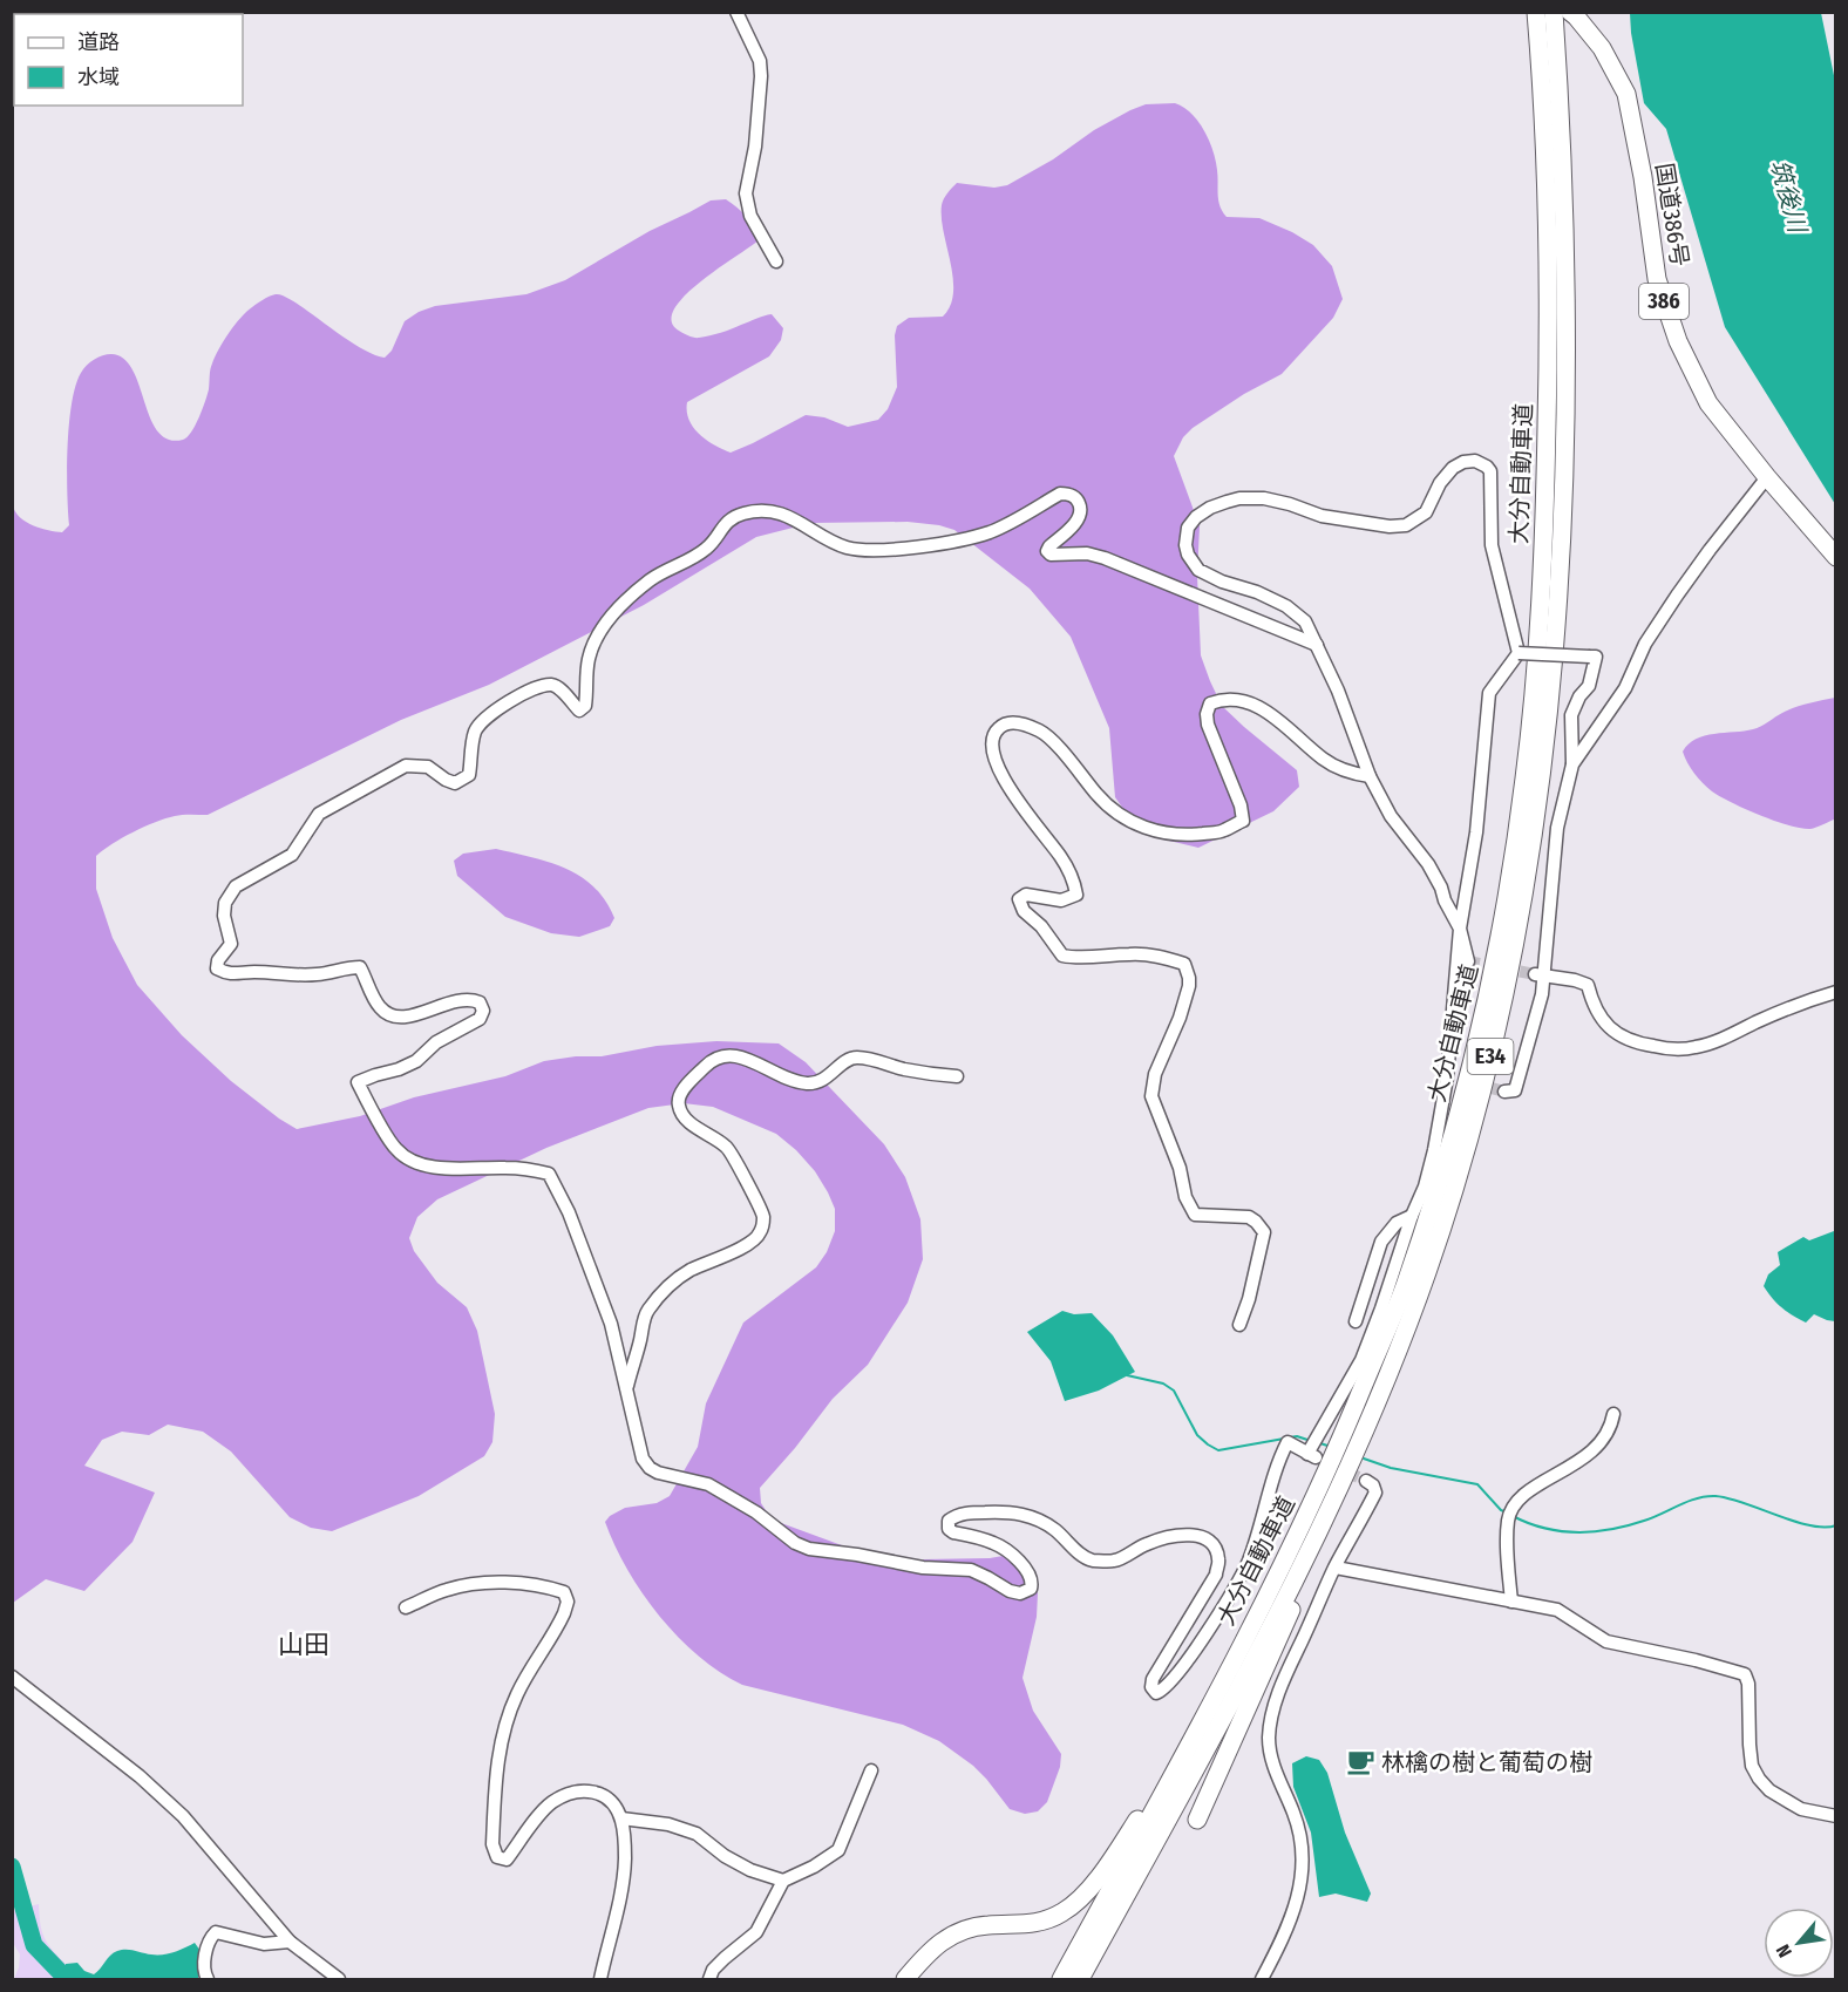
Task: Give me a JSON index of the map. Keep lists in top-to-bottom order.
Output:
{
  "streets": {
    "highway": [
      "国道386号",
      "386",
      "大分自動車道",
      "E34"
    ]
  },
  "districts": ["山田"],
  "water": ["筑後川"],
  "places": {
    "cafe": ["林檎の樹と葡萄の樹"]
  },
  "legend": ["道路", "水域"],
  "north": "bottom left"
}
